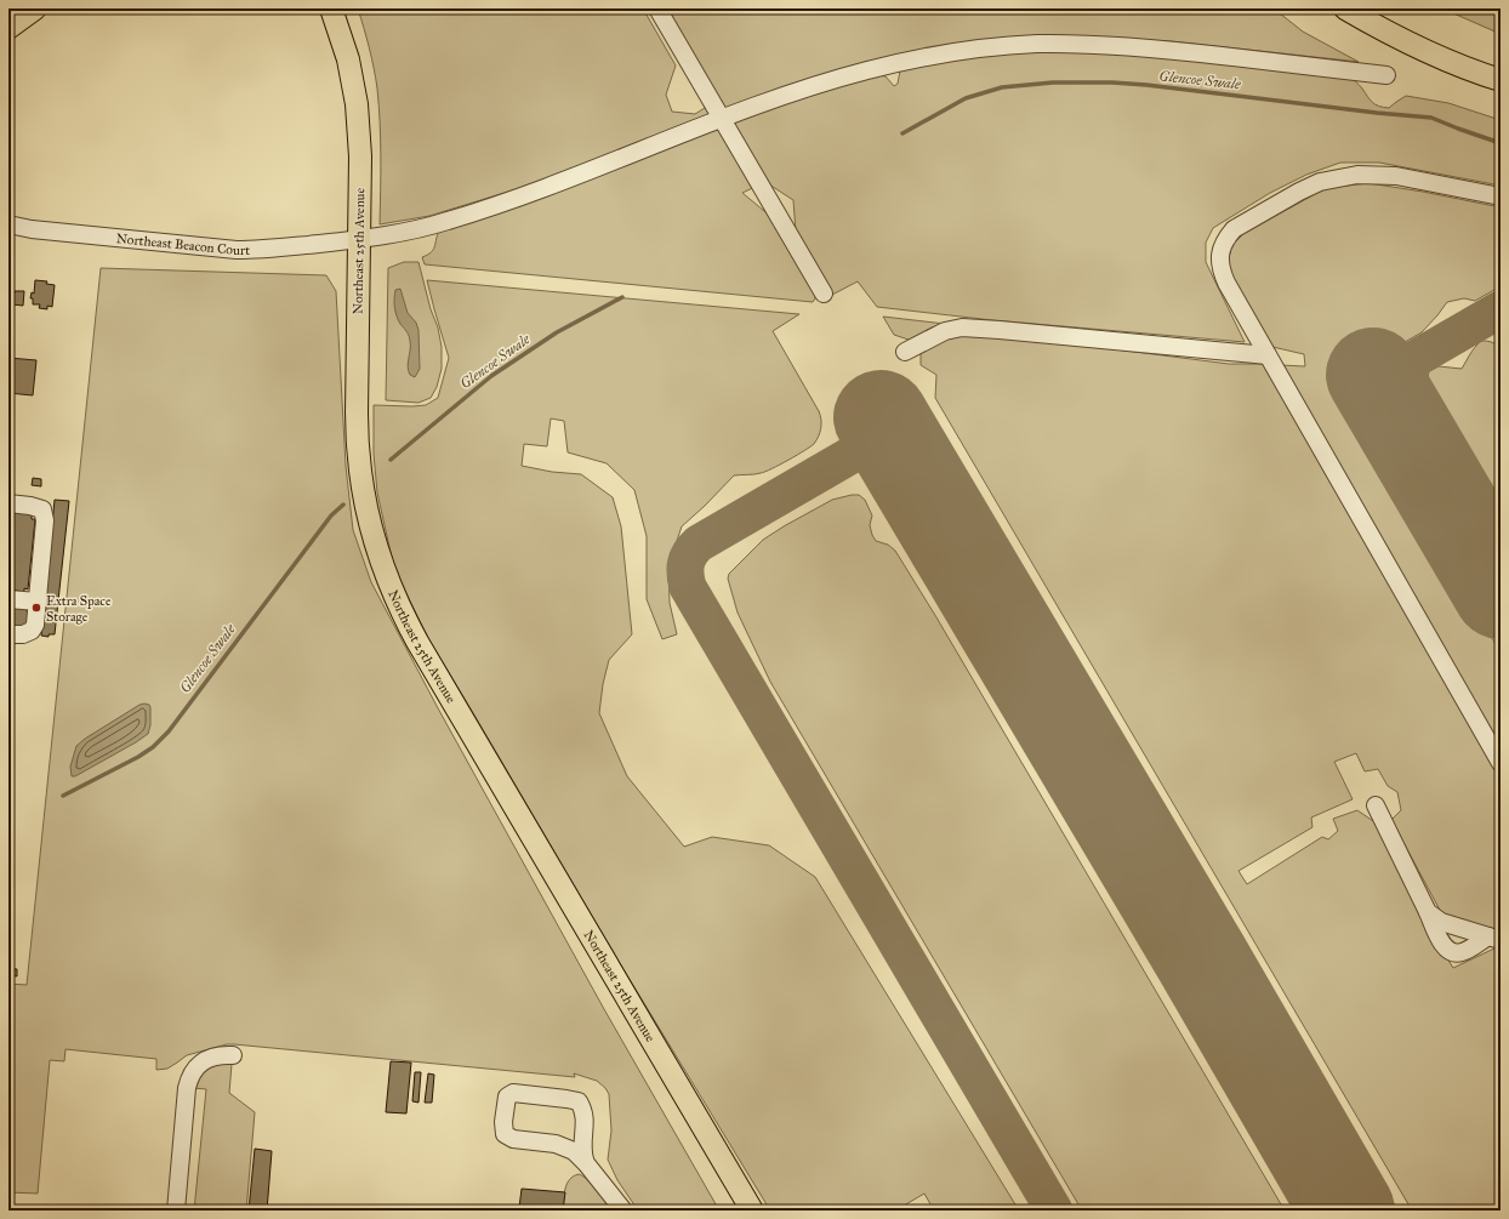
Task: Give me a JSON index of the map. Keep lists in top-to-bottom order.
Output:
{
  "streets": {
    "main road": ["Northeast 25th Avenue"],
    "street": ["Northeast Beacon Court"]
  },
  "crossings": [
    ["Northeast Beacon Court", "Northeast 25th Avenue"]
  ],
  "water": ["Glencoe Swale"],
  "places": ["Extra Space Storage"]
}
